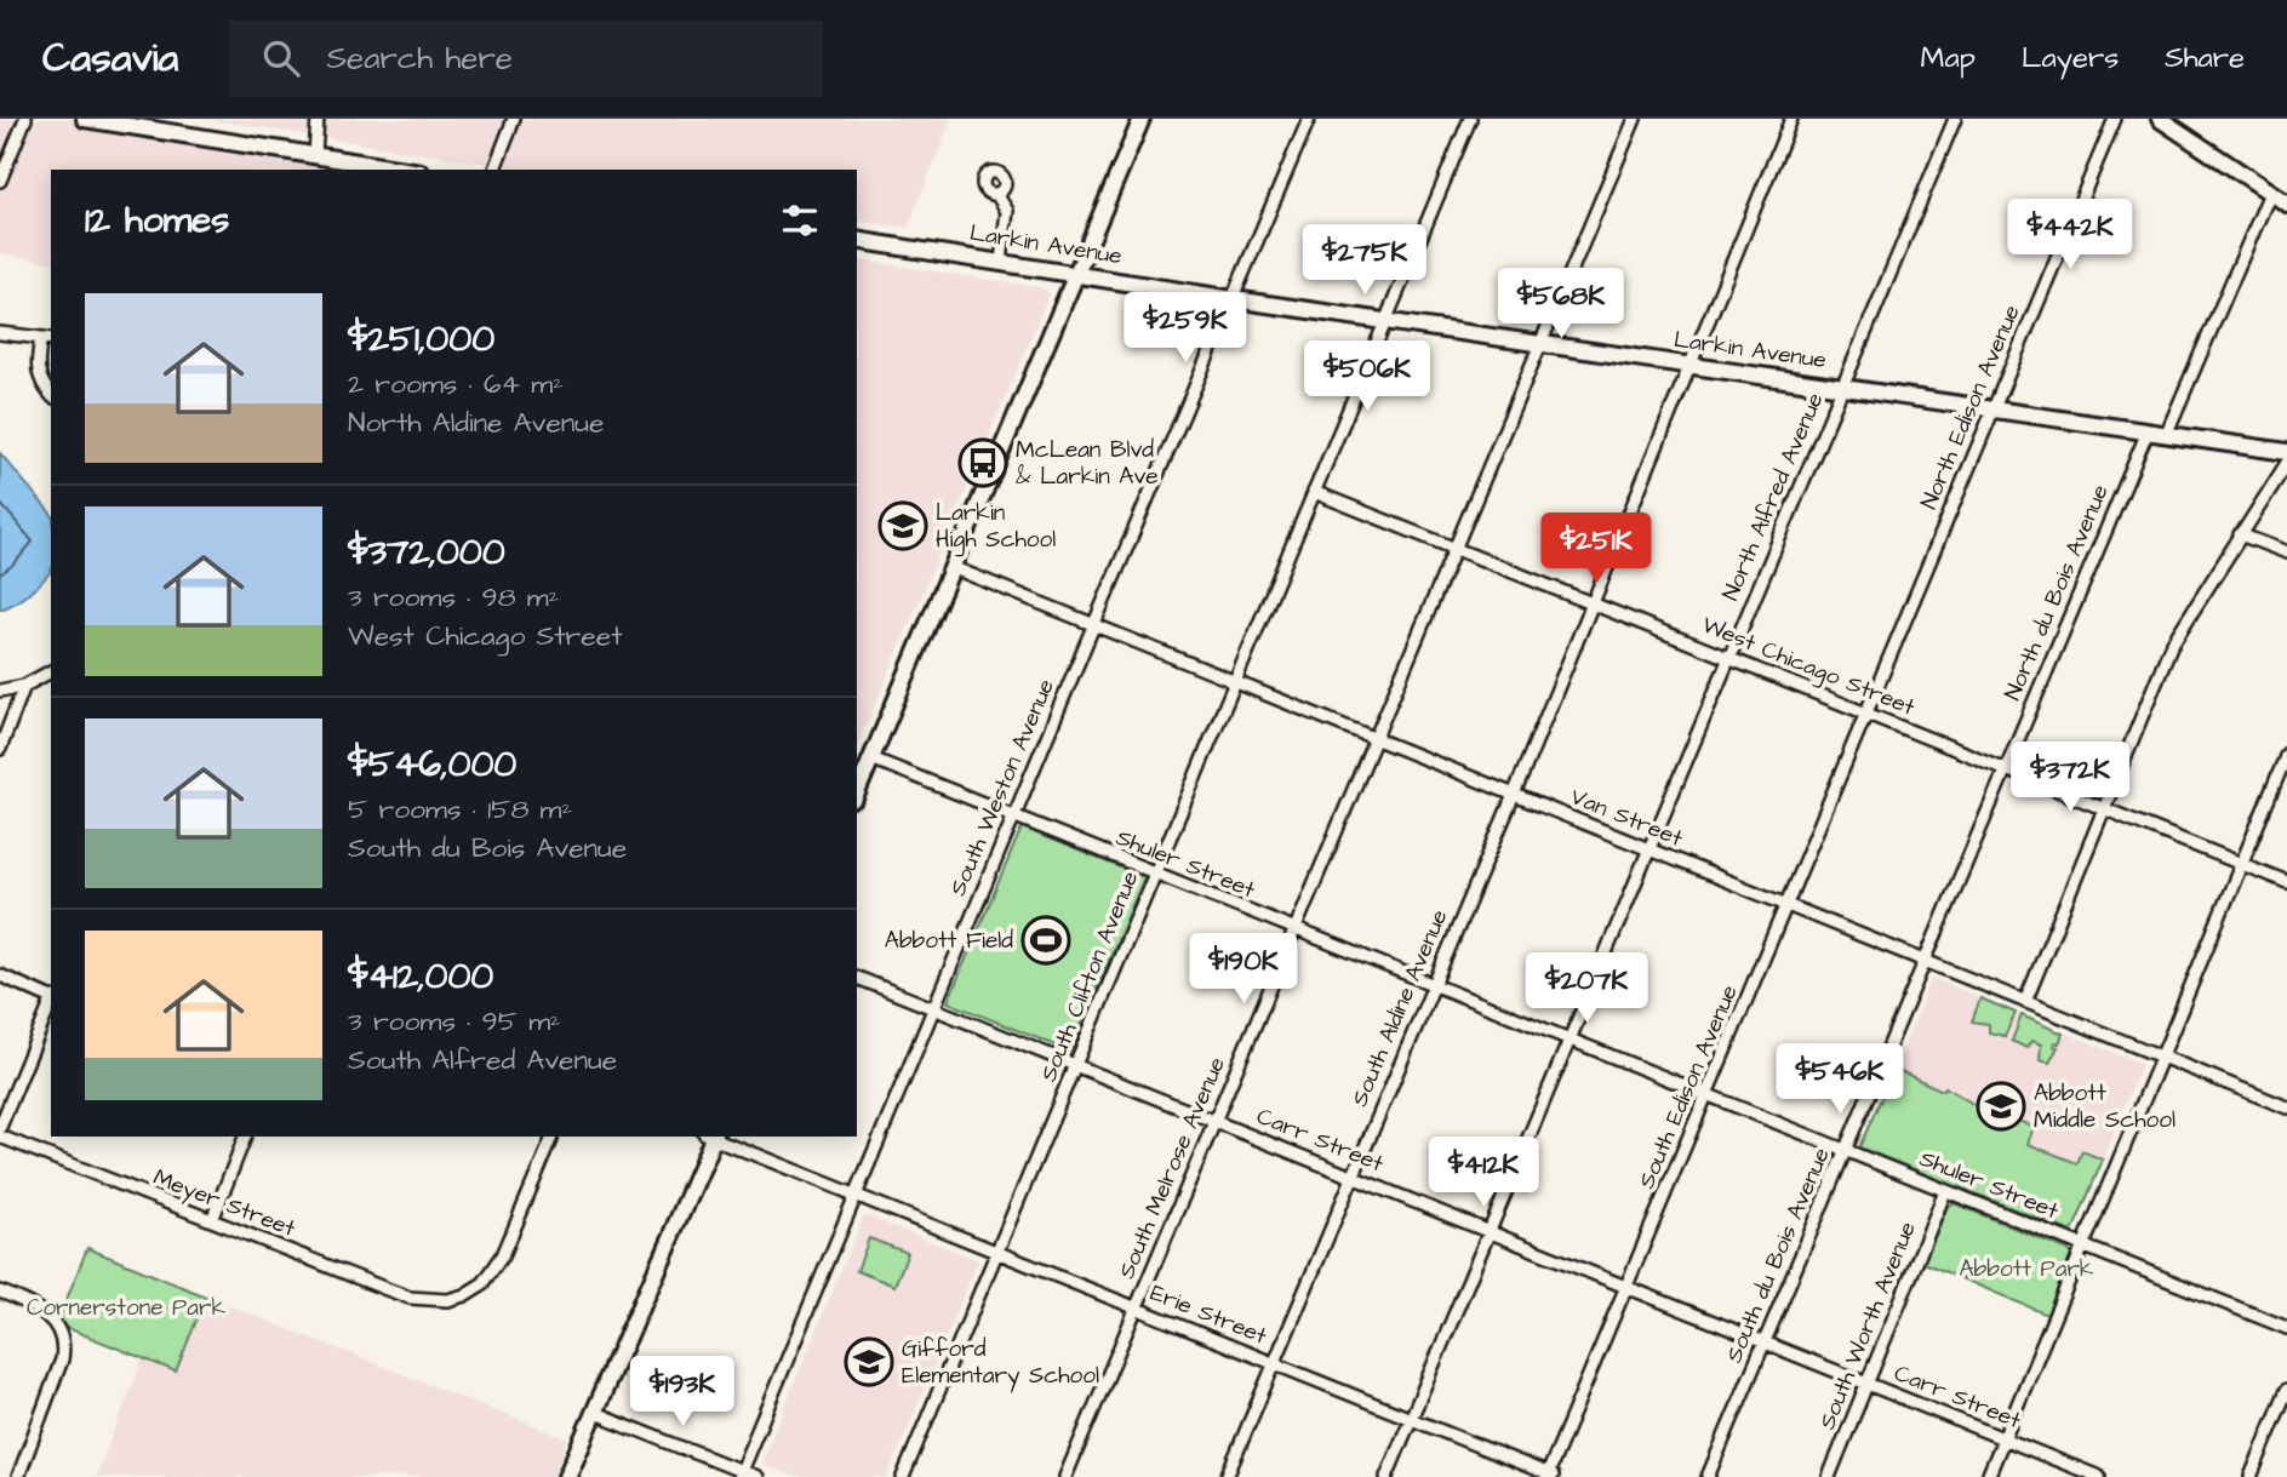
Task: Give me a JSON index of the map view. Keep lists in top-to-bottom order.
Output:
{
  "streets": {
    "main road": ["Larkin Avenue"],
    "street": [
      "North Edison Avenue",
      "North Alfred Avenue",
      "North du Bois Avenue",
      "West Chicago Street",
      "South Weston Avenue",
      "Van Street",
      "Shuler Street",
      "South Clifton Avenue",
      "South Aldine Avenue",
      "South Edison Avenue",
      "Carr Street",
      "South Melrose Avenue",
      "Meyer Street",
      "South du Bois Avenue",
      "Erie Street",
      "South Worth Avenue"
    ]
  },
  "crossings": [
    ["Larkin Avenue", "North Edison Avenue"],
    ["Larkin Avenue", "North Alfred Avenue"],
    ["Larkin Avenue", "North du Bois Avenue"],
    ["Larkin Avenue", "South Weston Avenue"],
    ["Larkin Avenue", "South Clifton Avenue"],
    ["Larkin Avenue", "South Aldine Avenue"],
    ["Larkin Avenue", "South Melrose Avenue"],
    ["North Edison Avenue", "West Chicago Street"],
    ["North Edison Avenue", "South Edison Avenue"],
    ["North Alfred Avenue", "West Chicago Street"],
    ["North Alfred Avenue", "Van Street"],
    ["North Alfred Avenue", "Shuler Street"],
    ["North Alfred Avenue", "Carr Street"],
    ["North Alfred Avenue", "Erie Street"],
    ["North du Bois Avenue", "West Chicago Street"],
    ["North du Bois Avenue", "South du Bois Avenue"],
    ["West Chicago Street", "South Clifton Avenue"],
    ["West Chicago Street", "South Aldine Avenue"],
    ["West Chicago Street", "South Edison Avenue"],
    ["West Chicago Street", "South Melrose Avenue"],
    ["West Chicago Street", "South du Bois Avenue"],
    ["South Weston Avenue", "Van Street"],
    ["South Weston Avenue", "Shuler Street"],
    ["South Weston Avenue", "Carr Street"],
    ["South Weston Avenue", "Erie Street"],
    ["Van Street", "South Clifton Avenue"],
    ["Van Street", "South Aldine Avenue"],
    ["Van Street", "South Edison Avenue"],
    ["Van Street", "South Melrose Avenue"],
    ["Van Street", "South du Bois Avenue"],
    ["Shuler Street", "South Clifton Avenue"],
    ["Shuler Street", "South Aldine Avenue"],
    ["Shuler Street", "South Edison Avenue"],
    ["Shuler Street", "South Melrose Avenue"],
    ["Shuler Street", "South du Bois Avenue"],
    ["Shuler Street", "South Worth Avenue"],
    ["South Clifton Avenue", "Carr Street"],
    ["South Clifton Avenue", "Erie Street"],
    ["South Aldine Avenue", "Carr Street"],
    ["South Aldine Avenue", "Erie Street"],
    ["South Edison Avenue", "Carr Street"],
    ["South Edison Avenue", "Erie Street"],
    ["Carr Street", "South Melrose Avenue"],
    ["Carr Street", "South du Bois Avenue"],
    ["Carr Street", "South Worth Avenue"],
    ["South Melrose Avenue", "Erie Street"]
  ],
  "parks": ["Abbott Park", "Cornerstone Park"],
  "places": {
    "bus stop": ["McLean Blvd & Larkin Ave"],
    "school or university": ["Larkin High School", "Abbott Middle School", "Gifford Elementary School"],
    "sports": ["Abbott Field"]
  },
  "page": {
    "header": "Casavia",
    "search": "Search here",
    "nav": ["Map", "Layers", "Share"],
    "heading": "12 homes",
    "price": [
      "$442K",
      "$275K",
      "$568K",
      "$259K",
      "$506K",
      "$251K",
      "$372K",
      "$190K",
      "$207K",
      "$546K",
      "$412K",
      "$193K"
    ],
    "list": [
      {
        "name": "$251,000",
        "note": "2 rooms · 64 m² · North Aldine Avenue"
      },
      {
        "name": "$372,000",
        "note": "3 rooms · 98 m² · West Chicago Street"
      },
      {
        "name": "$546,000",
        "note": "5 rooms · 158 m² · South du Bois Avenue"
      },
      {
        "name": "$412,000",
        "note": "3 rooms · 95 m² · South Alfred Avenue"
      }
    ]
  }
}
